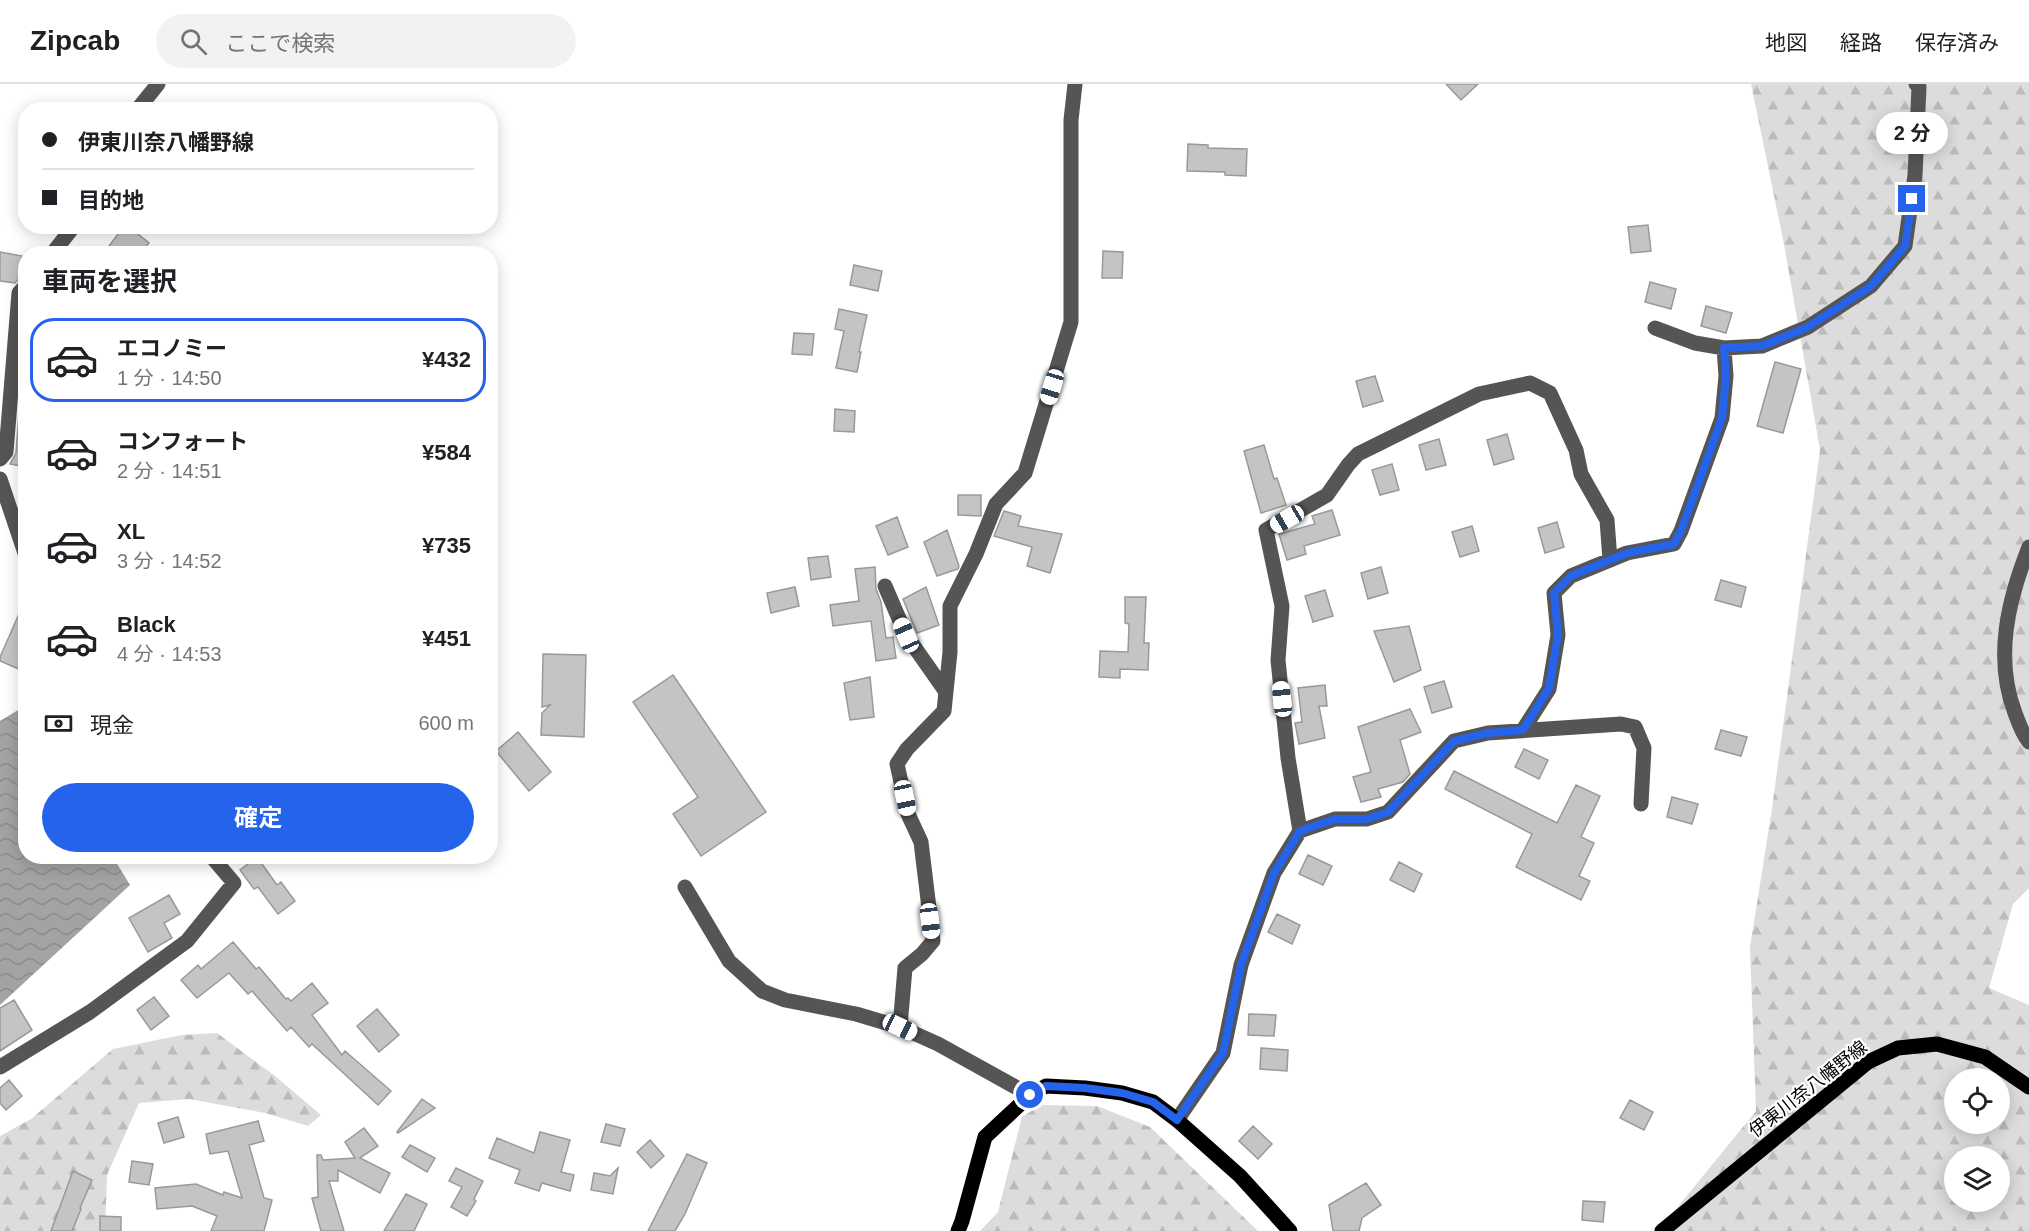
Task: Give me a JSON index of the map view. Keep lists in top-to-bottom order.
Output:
{
  "streets": {
    "main road": ["伊東川奈八幡野線"]
  },
  "page": {
    "header": "Zipcab",
    "search": "ここで検索",
    "nav": ["地図", "経路", "保存済み"],
    "banner": ["伊東川奈八幡野線", "目的地"],
    "bubble": "2 分",
    "heading": "車両を選択",
    "list": [
      {
        "name": "エコノミー",
        "note": "1 分 · 14:50",
        "value": "¥432"
      },
      {
        "name": "コンフォート",
        "note": "2 分 · 14:51",
        "value": "¥584"
      },
      {
        "name": "XL",
        "note": "3 分 · 14:52",
        "value": "¥735"
      },
      {
        "name": "Black",
        "note": "4 分 · 14:53",
        "value": "¥451"
      }
    ],
    "pay": ["現金", "600 m"],
    "buttons": "確定"
  }
}
